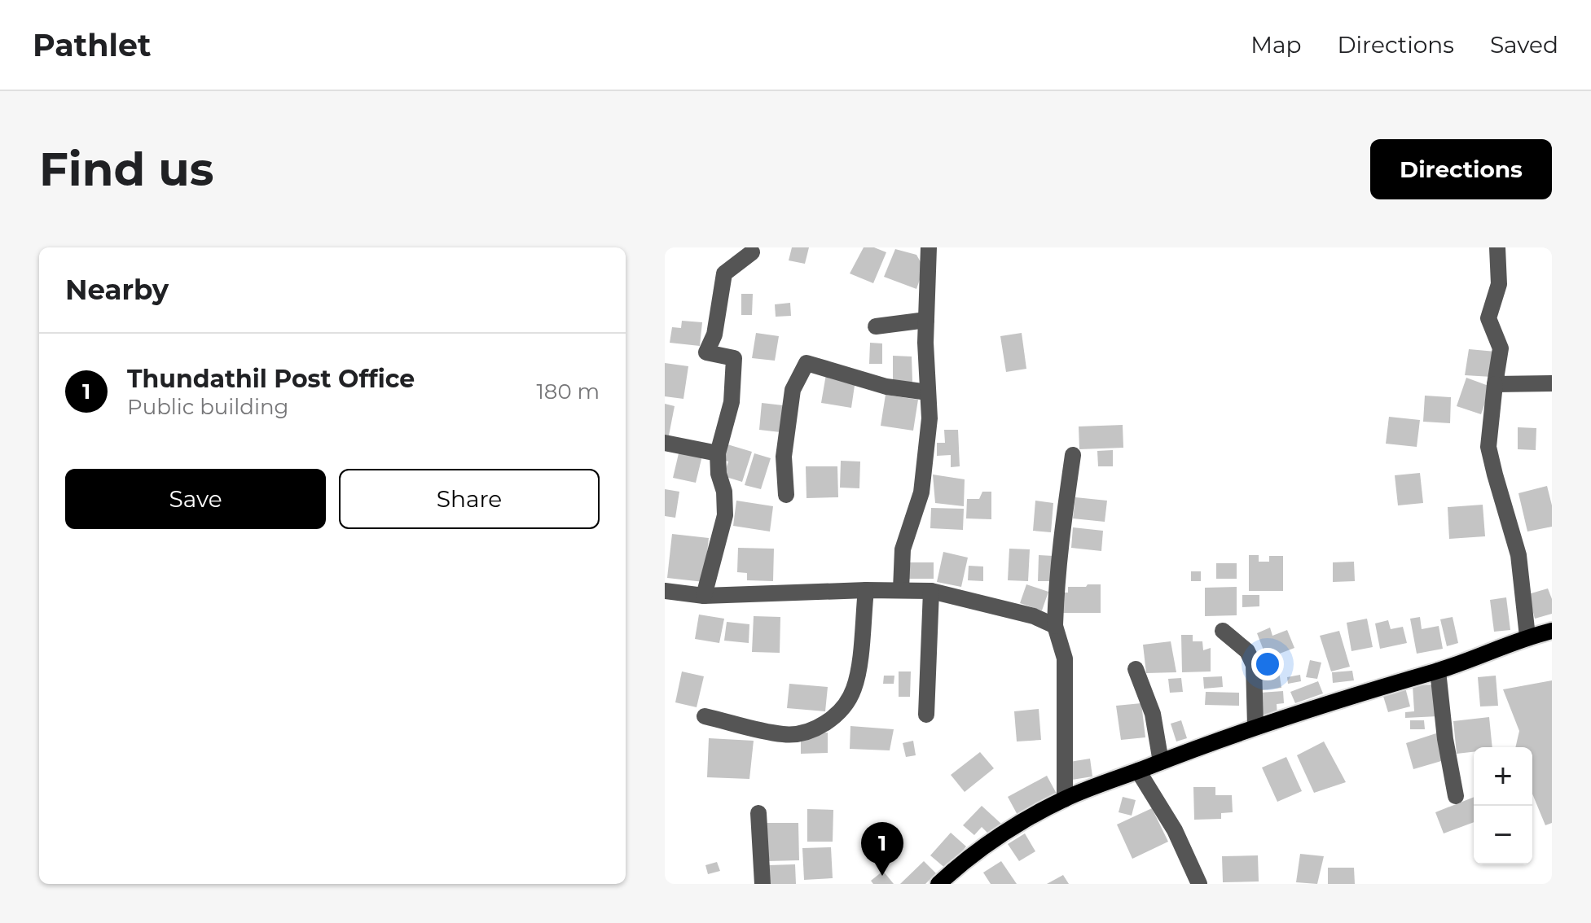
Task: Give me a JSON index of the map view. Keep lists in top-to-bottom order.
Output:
{
  "page": {
    "header": "Pathlet",
    "nav": ["Map", "Directions", "Saved"],
    "buttons": [
      "Directions",
      ["Save", "Share"]
    ],
    "title": "Find us",
    "heading": "Nearby",
    "list": [
      {
        "mark": "1",
        "name": "Thundathil Post Office",
        "note": "Public building",
        "value": "180 m"
      }
    ],
    "map_buttons": ["+", "−"],
    "pins": "1"
  }
}
